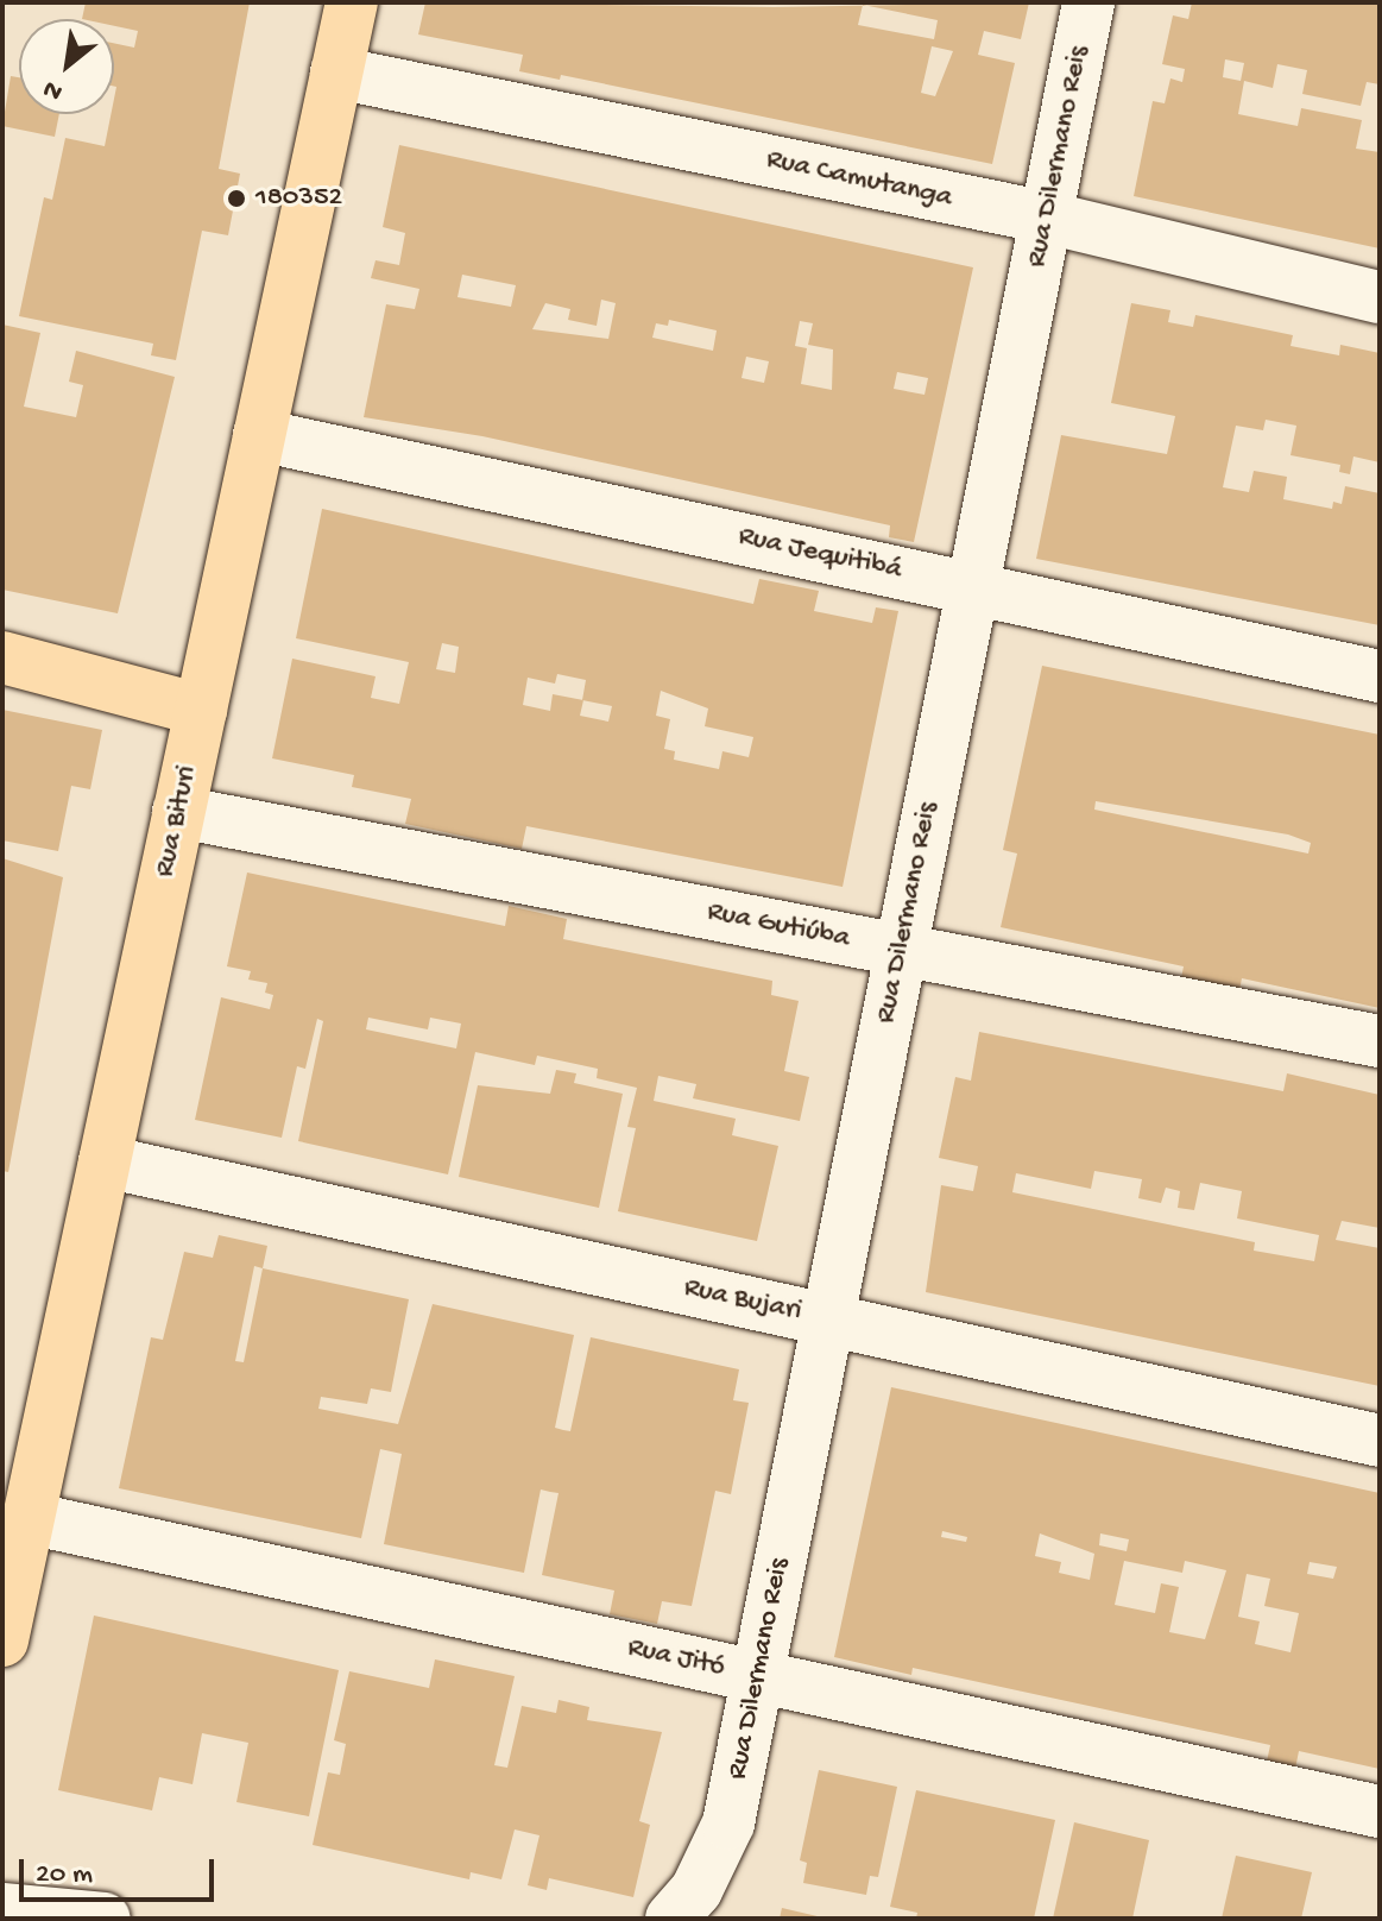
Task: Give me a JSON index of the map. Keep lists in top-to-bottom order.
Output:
{
  "streets": {
    "main road": ["Rua Bituri"],
    "street": [
      "Rua Dilermano Reis",
      "Rua Camutanga",
      "Rua Jequitibá",
      "Rua Gutiúba",
      "Rua Bujari",
      "Rua Jitó"
    ]
  },
  "crossings": [
    ["Rua Dilermano Reis", "Rua Camutanga"],
    ["Rua Dilermano Reis", "Rua Jequitibá"],
    ["Rua Dilermano Reis", "Rua Gutiúba"],
    ["Rua Dilermano Reis", "Rua Bujari"],
    ["Rua Dilermano Reis", "Rua Jitó"],
    ["Rua Camutanga", "Rua Bituri"],
    ["Rua Jequitibá", "Rua Bituri"],
    ["Rua Bituri", "Rua Gutiúba"],
    ["Rua Bituri", "Rua Bujari"],
    ["Rua Bituri", "Rua Jitó"]
  ],
  "places": ["180352"],
  "scale_bar": "20 m",
  "north": "bottom left"
}
